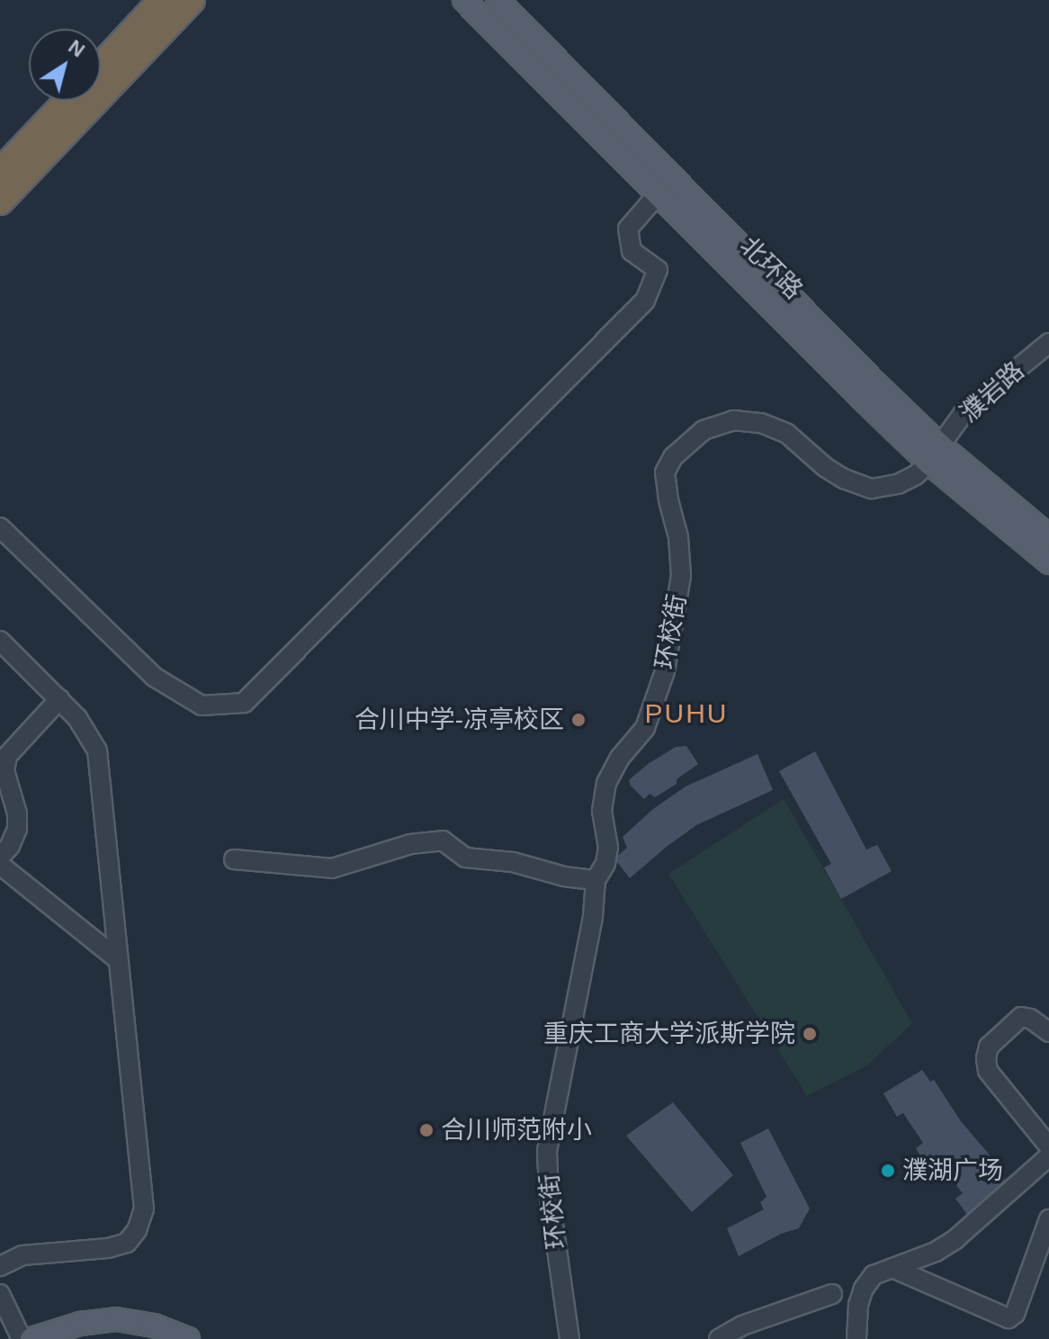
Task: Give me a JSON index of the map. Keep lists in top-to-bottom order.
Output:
{
  "streets": {
    "main road": ["北环路"],
    "street": ["濮岩路", "环校街"]
  },
  "crossings": [
    ["北环路", "濮岩路"],
    ["北环路", "环校街"],
    ["濮岩路", "环校街"]
  ],
  "districts": ["PUHU"],
  "places": [
    "合川中学-凉亭校区",
    "重庆工商大学派斯学院",
    "合川师范附小",
    "濮湖广场"
  ],
  "north": "top right"
}
